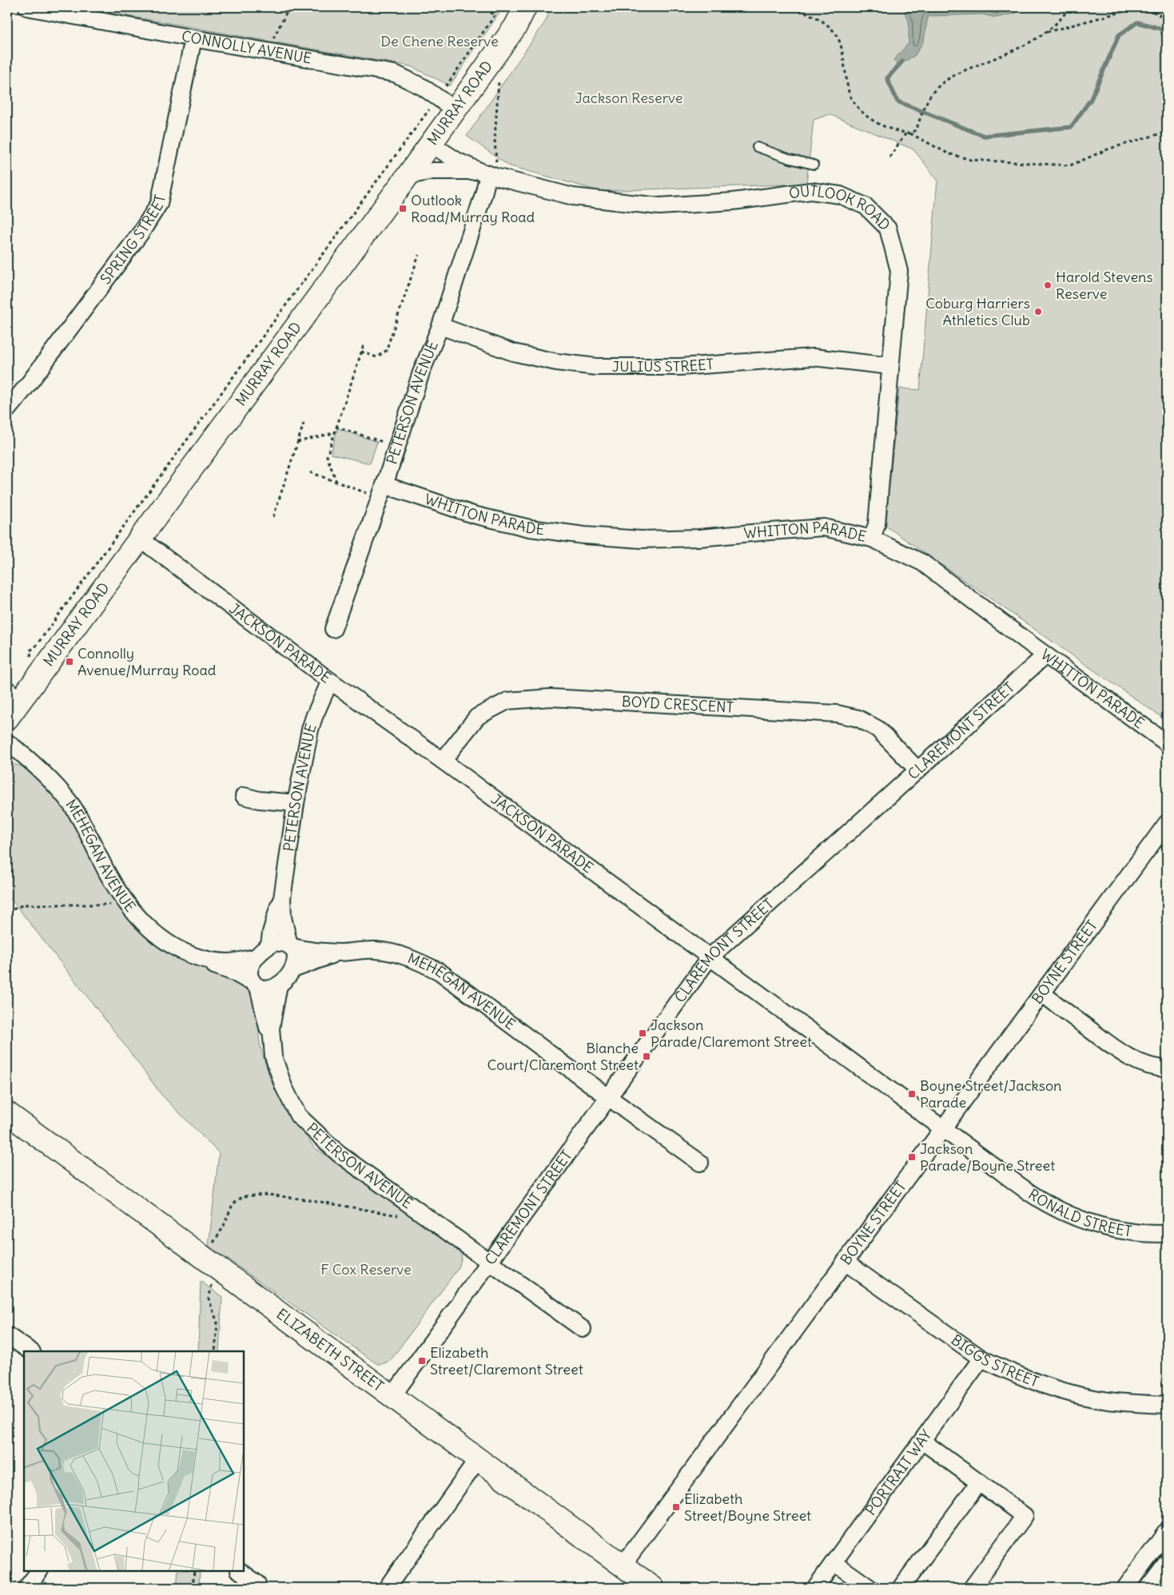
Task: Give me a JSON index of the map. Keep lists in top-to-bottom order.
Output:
{
  "streets": {
    "main road": ["MURRAY ROAD", "ELIZABETH STREET"],
    "street": [
      "CONNOLLY AVENUE",
      "OUTLOOK ROAD",
      "SPRING STREET",
      "JULIUS STREET",
      "PETERSON AVENUE",
      "WHITTON PARADE",
      "JACKSON PARADE",
      "BOYD CRESCENT",
      "CLAREMONT STREET",
      "MEHEGAN AVENUE",
      "BOYNE STREET",
      "RONALD STREET",
      "BIGGS STREET",
      "PORTRAIT WAY"
    ]
  },
  "crossings": [
    ["CONNOLLY AVENUE", "MURRAY ROAD"],
    ["CONNOLLY AVENUE", "SPRING STREET"],
    ["MURRAY ROAD", "OUTLOOK ROAD"],
    ["MURRAY ROAD", "JACKSON PARADE"],
    ["OUTLOOK ROAD", "JULIUS STREET"],
    ["OUTLOOK ROAD", "PETERSON AVENUE"],
    ["OUTLOOK ROAD", "WHITTON PARADE"],
    ["JULIUS STREET", "PETERSON AVENUE"],
    ["PETERSON AVENUE", "WHITTON PARADE"],
    ["PETERSON AVENUE", "JACKSON PARADE"],
    ["PETERSON AVENUE", "CLAREMONT STREET"],
    ["PETERSON AVENUE", "MEHEGAN AVENUE"],
    ["WHITTON PARADE", "CLAREMONT STREET"],
    ["JACKSON PARADE", "BOYD CRESCENT"],
    ["JACKSON PARADE", "CLAREMONT STREET"],
    ["JACKSON PARADE", "BOYNE STREET"],
    ["JACKSON PARADE", "RONALD STREET"],
    ["BOYD CRESCENT", "CLAREMONT STREET"],
    ["CLAREMONT STREET", "MEHEGAN AVENUE"],
    ["CLAREMONT STREET", "ELIZABETH STREET"],
    ["BOYNE STREET", "RONALD STREET"],
    ["BOYNE STREET", "ELIZABETH STREET"],
    ["BOYNE STREET", "BIGGS STREET"],
    ["BIGGS STREET", "PORTRAIT WAY"]
  ],
  "parks": ["De Chene Reserve", "Jackson Reserve", "F Cox Reserve"],
  "places": {
    "transit": [
      "Outlook Road/Murray Road",
      "Connolly Avenue/Murray Road",
      "Jackson Parade/Claremont Street",
      "Blanche Court/Claremont Street",
      "Boyne Street/Jackson Parade",
      "Jackson Parade/Boyne Street",
      "Elizabeth Street/Claremont Street",
      "Elizabeth Street/Boyne Street"
    ],
    "other": ["Harold Stevens Reserve", "Coburg Harriers Athletics Club"]
  }
}
